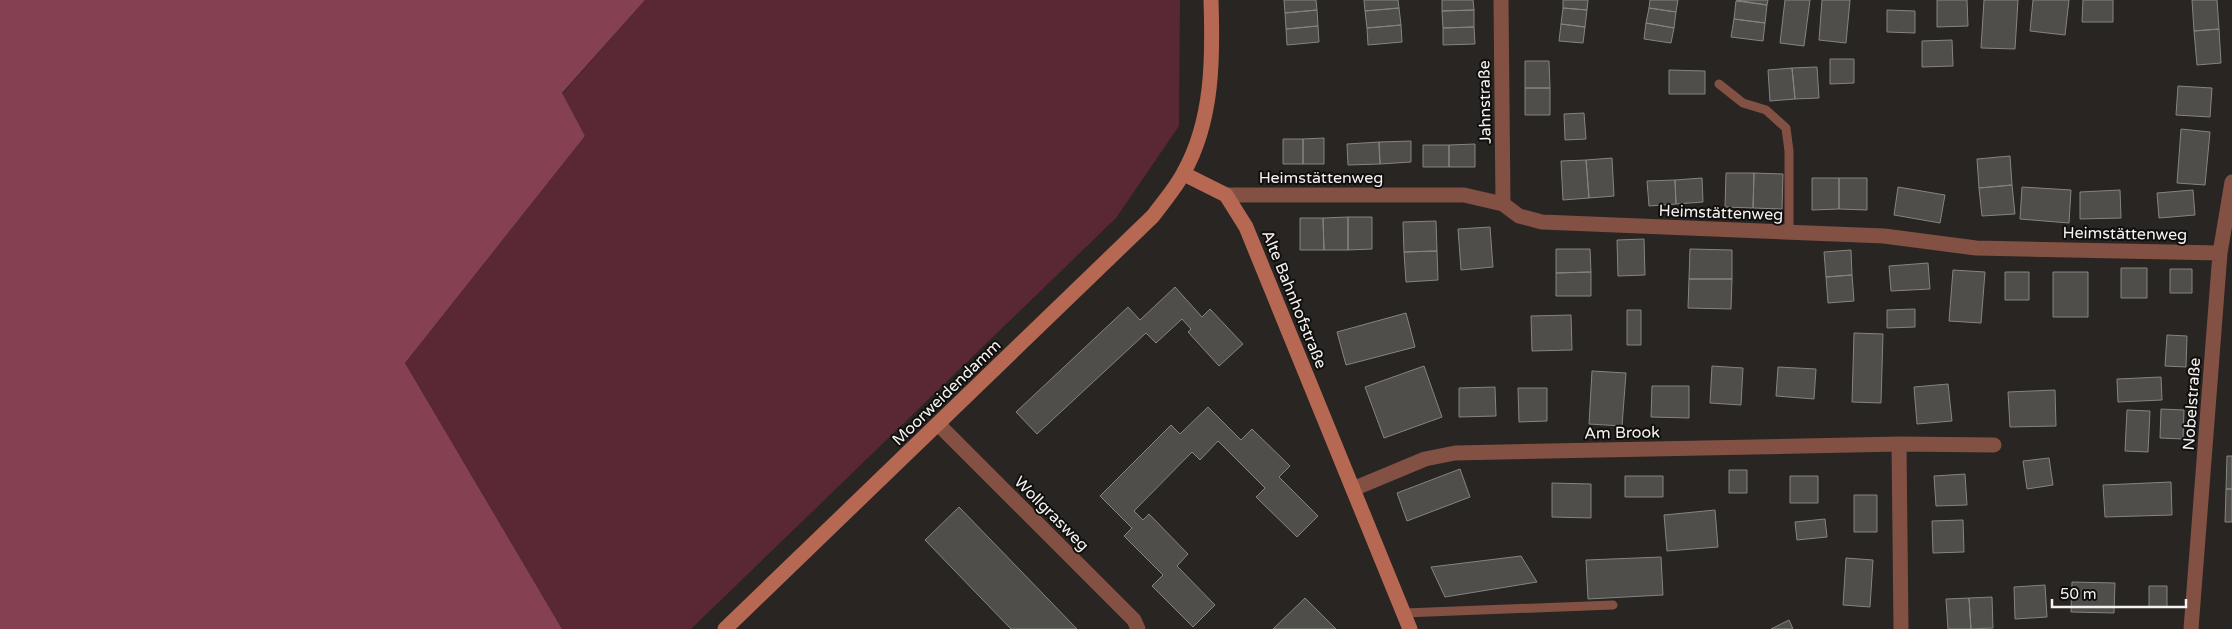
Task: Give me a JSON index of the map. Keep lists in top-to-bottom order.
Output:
{
  "streets": {
    "street": [
      "Jahnstraße",
      "Heimstättenweg",
      "Alte Bahnhofstraße",
      "Moorweidendamm",
      "Nobelstraße",
      "Am Brook",
      "Wollgrasweg"
    ]
  },
  "crossings": [
    ["Jahnstraße", "Heimstättenweg"],
    ["Heimstättenweg", "Alte Bahnhofstraße"],
    ["Heimstättenweg", "Nobelstraße"],
    ["Alte Bahnhofstraße", "Am Brook"],
    ["Moorweidendamm", "Wollgrasweg"]
  ],
  "scale_bar": "50 m"
}
